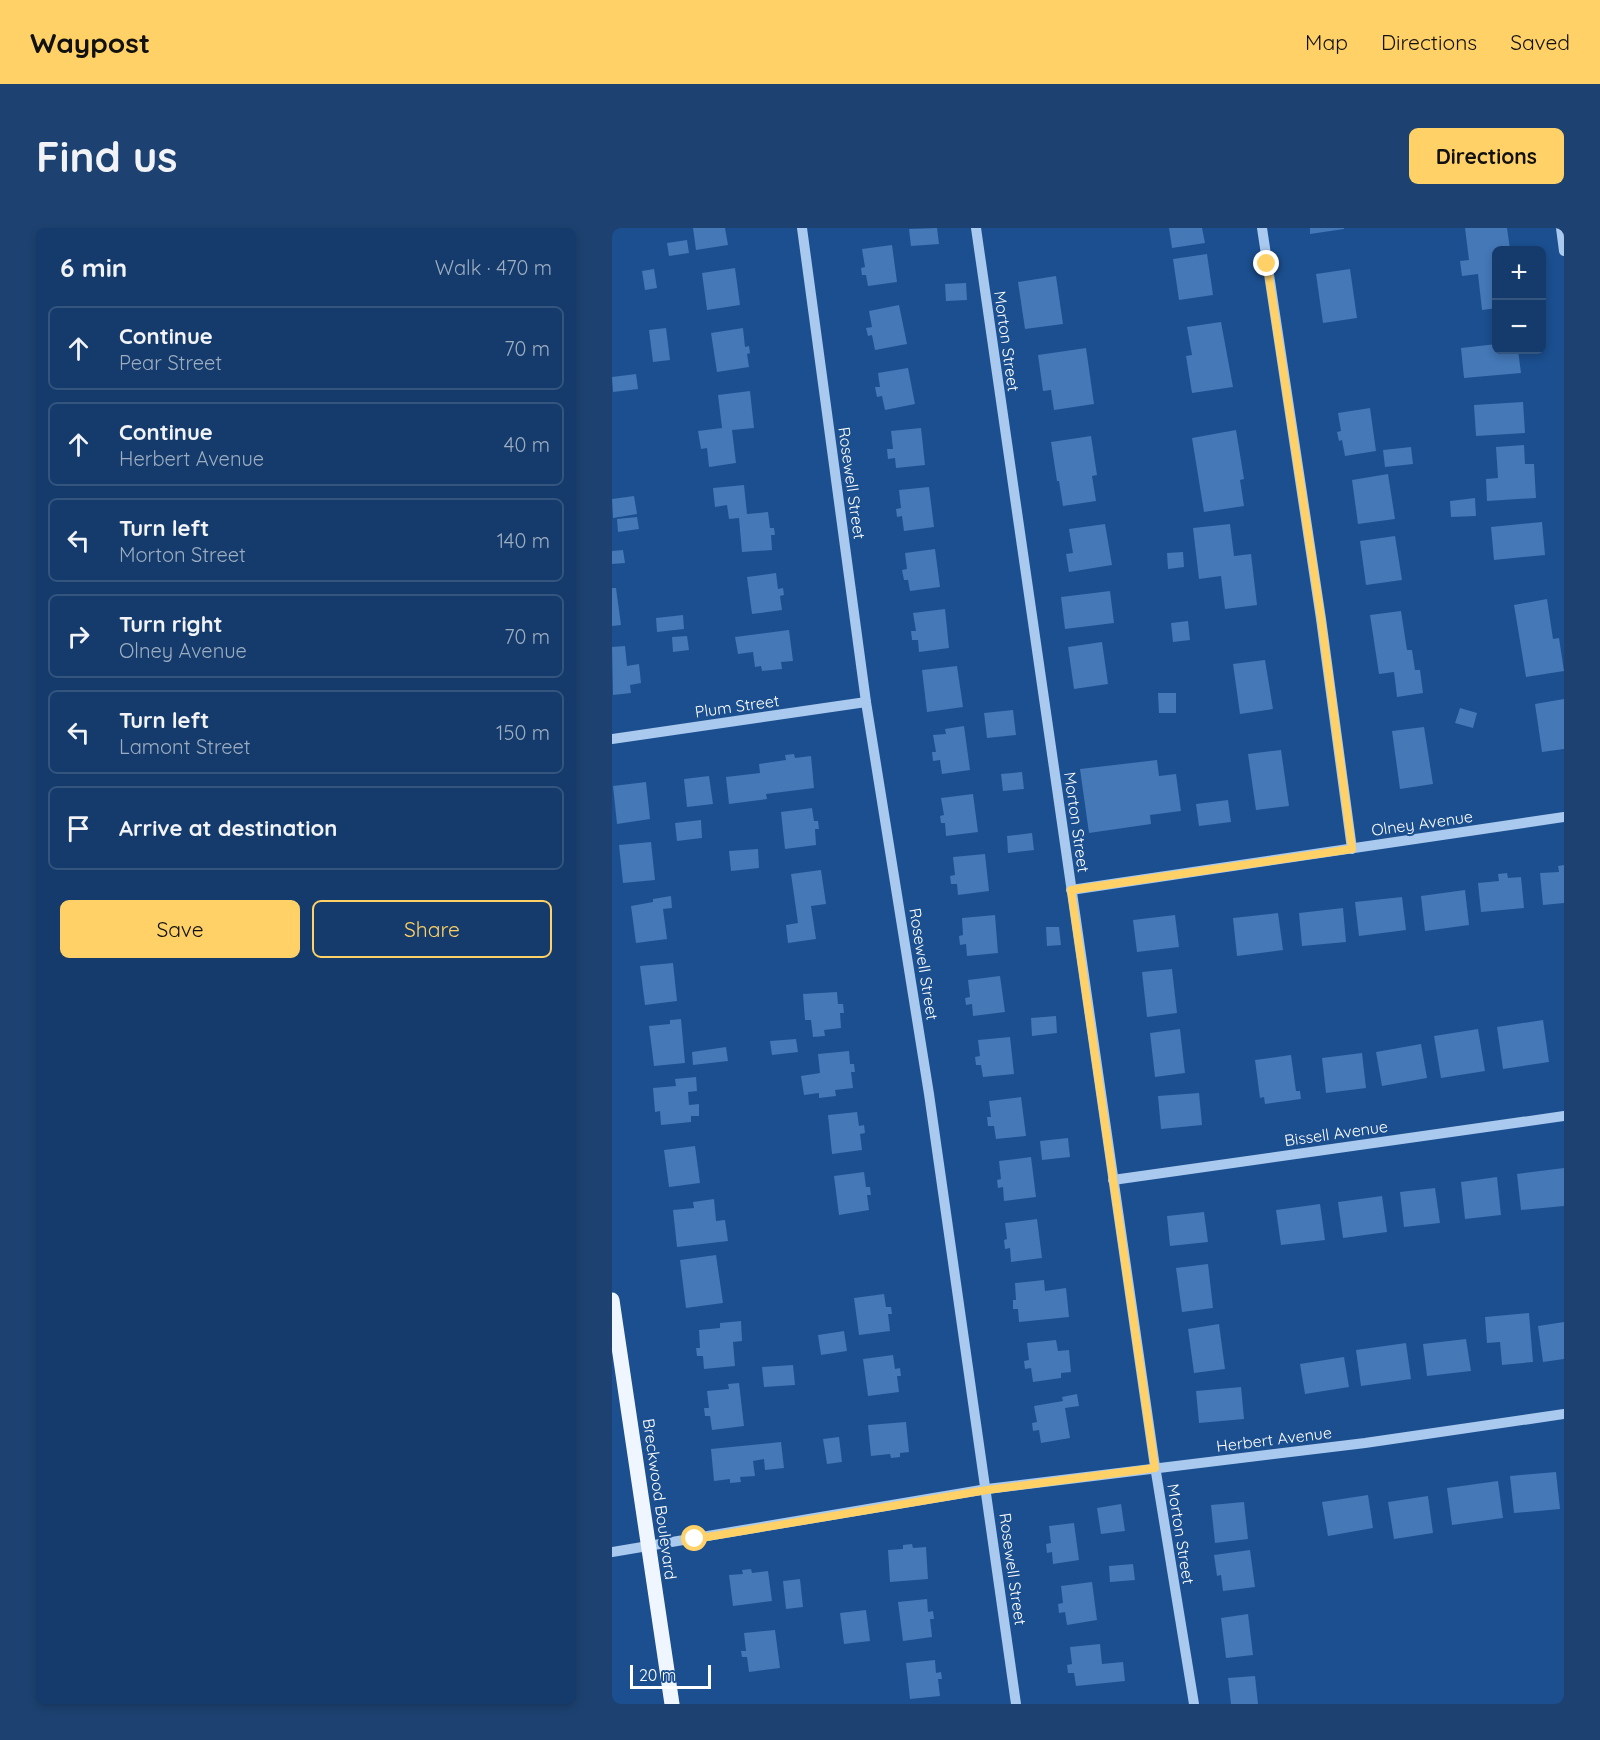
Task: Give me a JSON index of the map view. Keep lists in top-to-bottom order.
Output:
{
  "streets": {
    "main road": ["Breckwood Boulevard"],
    "street": [
      "Morton Street",
      "Rosewell Street",
      "Plum Street",
      "Olney Avenue",
      "Bissell Avenue",
      "Herbert Avenue"
    ]
  },
  "crossings": [
    ["Morton Street", "Olney Avenue"],
    ["Morton Street", "Bissell Avenue"],
    ["Morton Street", "Herbert Avenue"],
    ["Rosewell Street", "Plum Street"],
    ["Rosewell Street", "Herbert Avenue"],
    ["Herbert Avenue", "Breckwood Boulevard"]
  ],
  "scale_bar": "20 m",
  "page": {
    "header": "Waypost",
    "nav": ["Map", "Directions", "Saved"],
    "buttons": [
      "Directions",
      ["Save", "Share"]
    ],
    "title": "Find us",
    "heading": ["6 min", "Walk · 470 m"],
    "map_buttons": ["+", "−"],
    "list": [
      ["Continue", "Pear Street", "70 m"],
      ["Continue", "Herbert Avenue", "40 m"],
      ["Turn left", "Morton Street", "140 m"],
      ["Turn right", "Olney Avenue", "70 m"],
      ["Turn left", "Lamont Street", "150 m"],
      "Arrive at destination"
    ],
    "scale": "20 m"
  }
}
